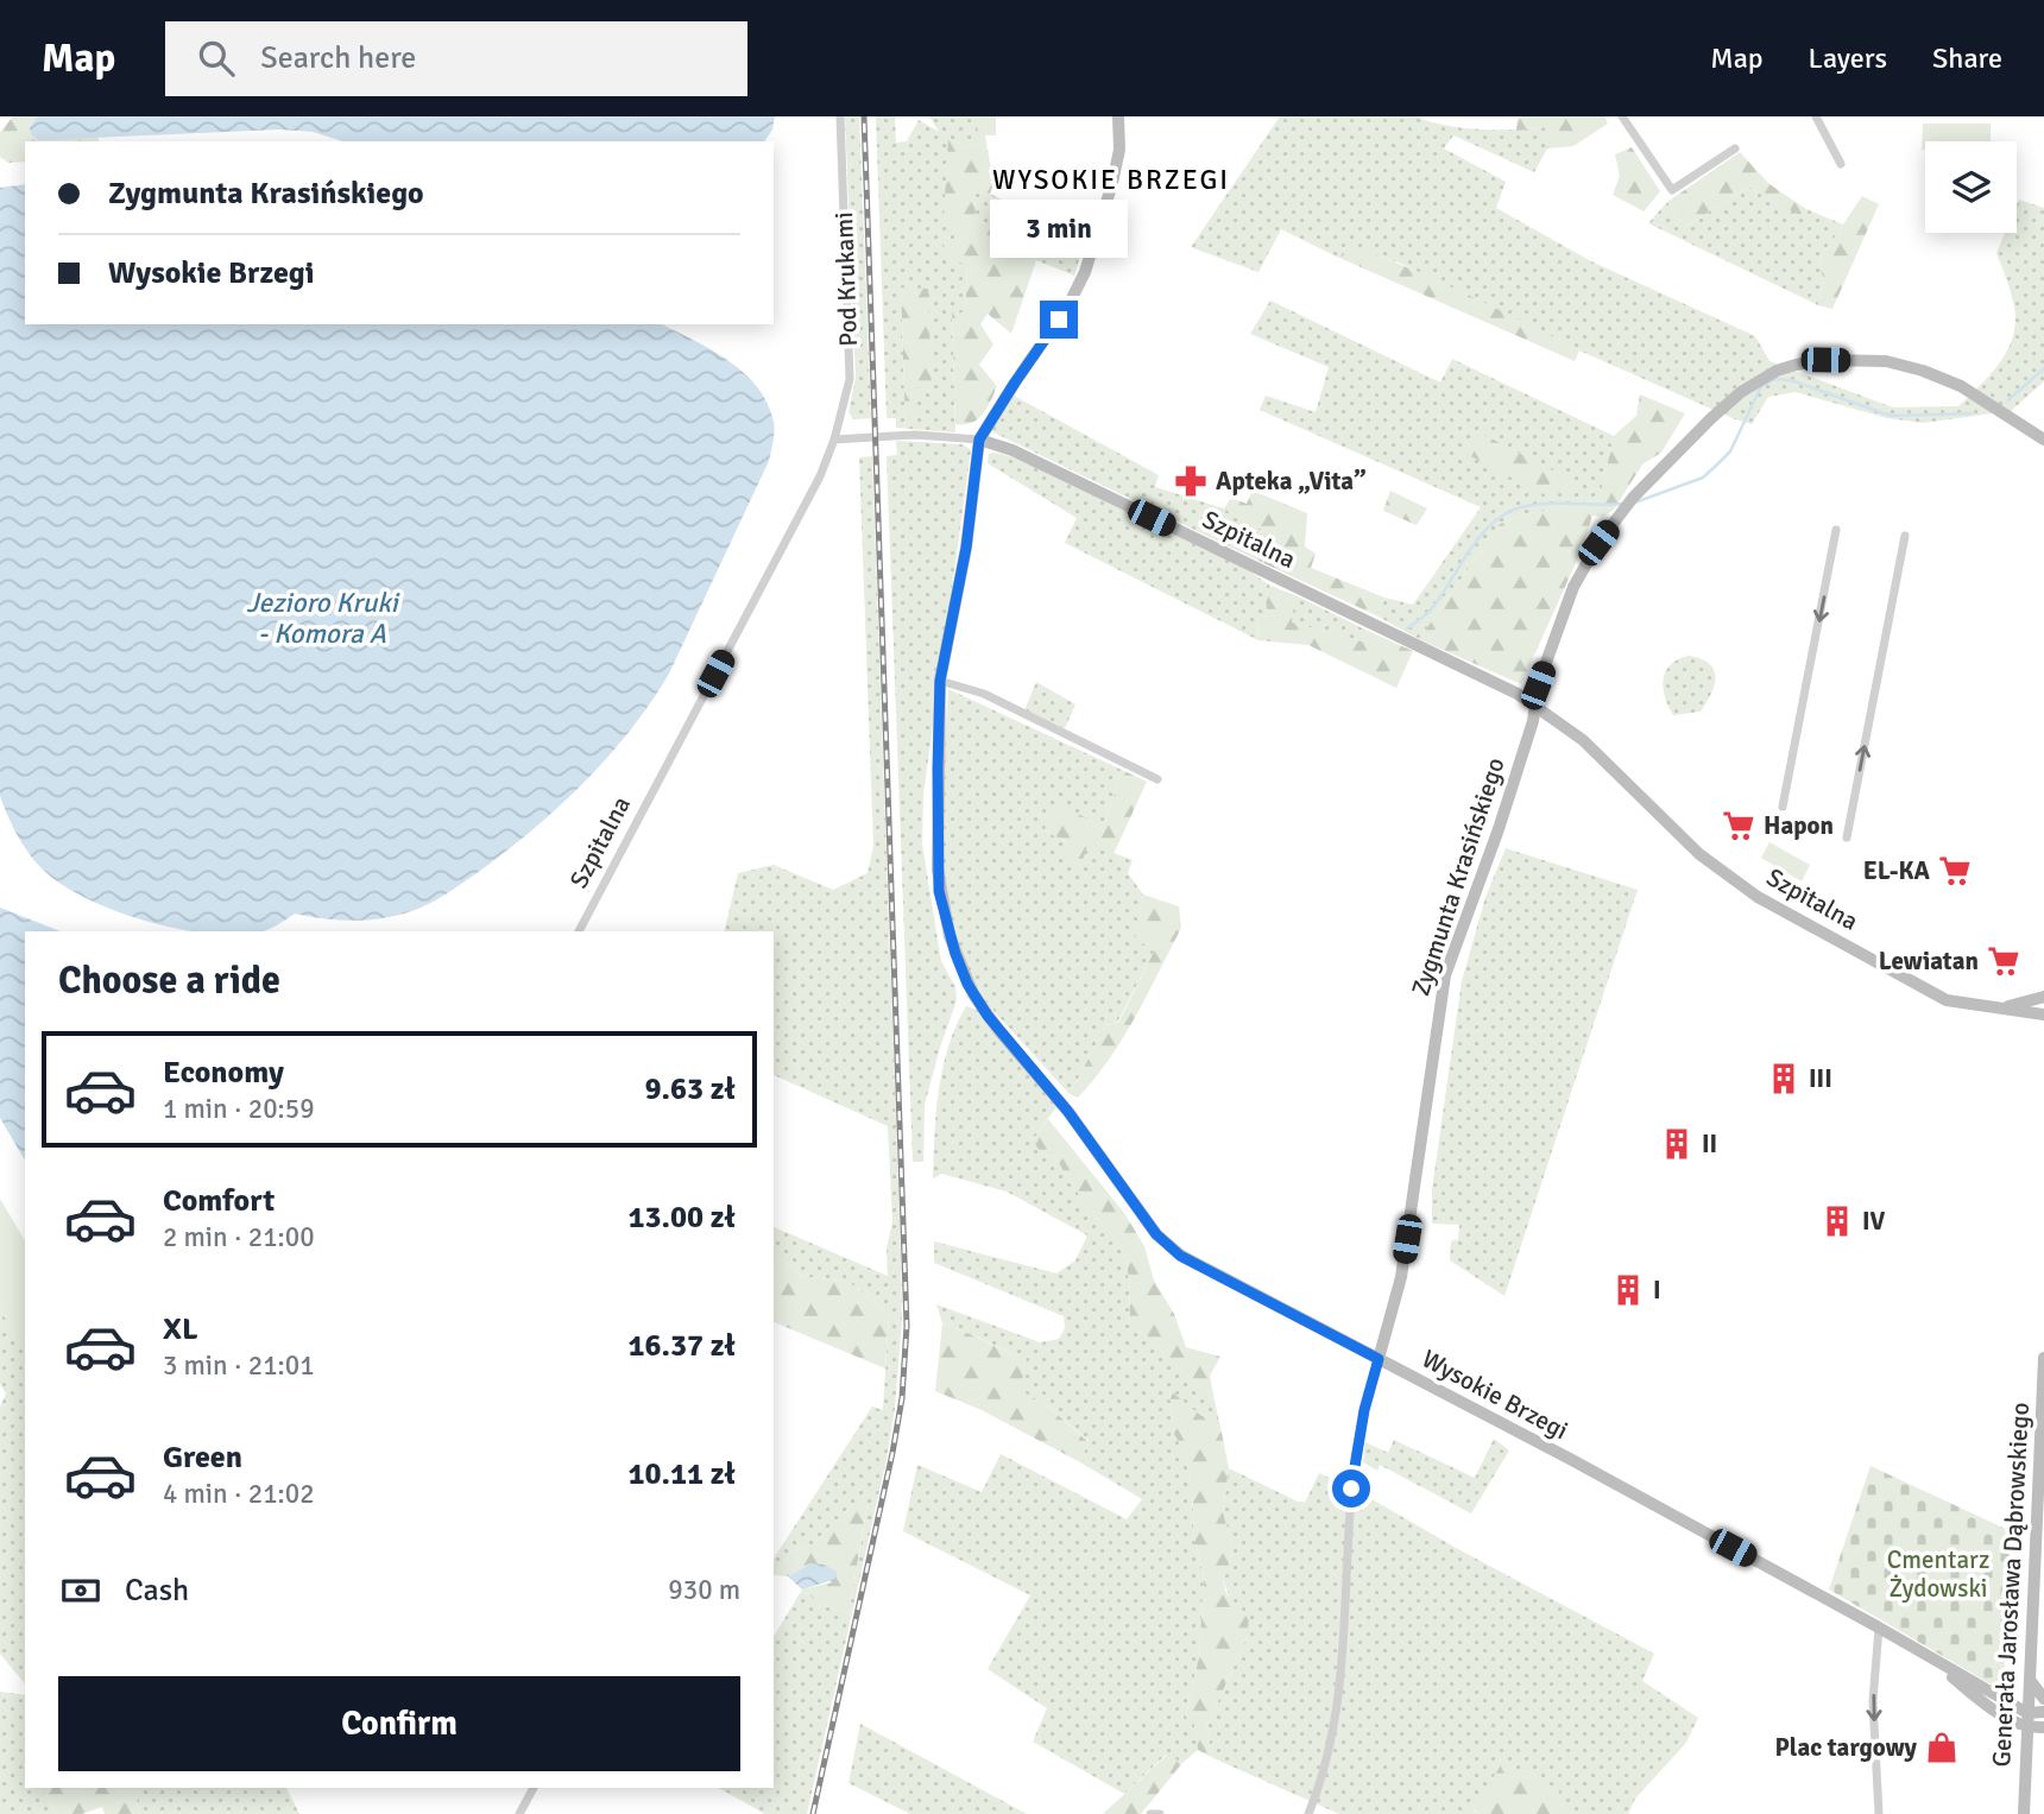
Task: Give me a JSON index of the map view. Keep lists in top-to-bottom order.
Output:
{
  "streets": {
    "street": [
      "Pod Krukami",
      "Szpitalna",
      "Zygmunta Krasińskiego",
      "Wysokie Brzegi",
      "Generała Jarosława Dąbrowskiego"
    ]
  },
  "crossings": [
    ["Pod Krukami", "Szpitalna"],
    ["Szpitalna", "Zygmunta Krasińskiego"],
    ["Szpitalna", "Wysokie Brzegi"],
    ["Zygmunta Krasińskiego", "Wysokie Brzegi"],
    ["Wysokie Brzegi", "Generała Jarosława Dąbrowskiego"]
  ],
  "districts": ["WYSOKIE BRZEGI"],
  "water": ["Jezioro Kruki - Komora A"],
  "parks": ["Cmentarz Żydowski"],
  "places": {
    "pharmacy": ["Apteka „Vita”"],
    "supermarket": ["Hapon", "EL-KA", "Lewiatan"],
    "building": [
      "III",
      "II",
      "IV",
      "I"
    ],
    "shop": ["Plac targowy"]
  },
  "page": {
    "header": "Map",
    "search": "Search here",
    "nav": ["Map", "Layers", "Share"],
    "banner": ["Zygmunta Krasińskiego", "Wysokie Brzegi"],
    "bubble": "3 min",
    "heading": "Choose a ride",
    "list": [
      {
        "name": "Economy",
        "note": "1 min · 20:59",
        "value": "9.63 zł"
      },
      {
        "name": "Comfort",
        "note": "2 min · 21:00",
        "value": "13.00 zł"
      },
      {
        "name": "XL",
        "note": "3 min · 21:01",
        "value": "16.37 zł"
      },
      {
        "name": "Green",
        "note": "4 min · 21:02",
        "value": "10.11 zł"
      }
    ],
    "pay": ["Cash", "930 m"],
    "buttons": "Confirm"
  }
}
